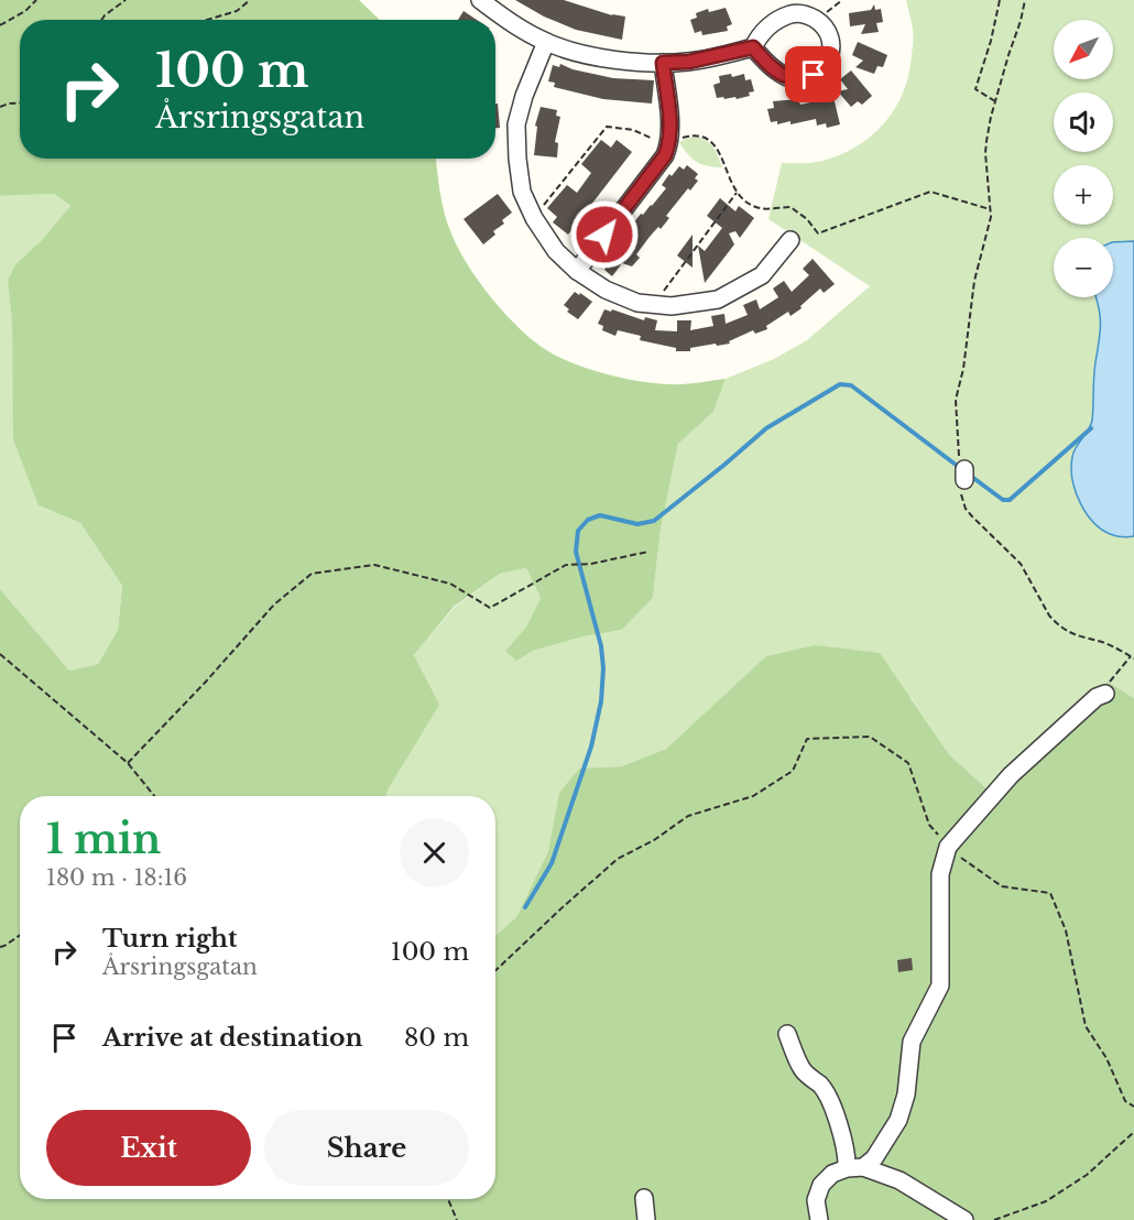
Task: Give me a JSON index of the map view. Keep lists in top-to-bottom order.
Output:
{
  "north": "bottom left",
  "page": {
    "map_buttons": ["+", "−"],
    "turn": ["100 m", "Årsringsgatan"],
    "heading": ["1 min", "180 m · 18:16"],
    "list": [
      {
        "name": "Turn right",
        "note": "Årsringsgatan",
        "value": "100 m"
      },
      {
        "name": "Arrive at destination",
        "value": "80 m"
      }
    ],
    "buttons": ["Exit", "Share"]
  }
}
